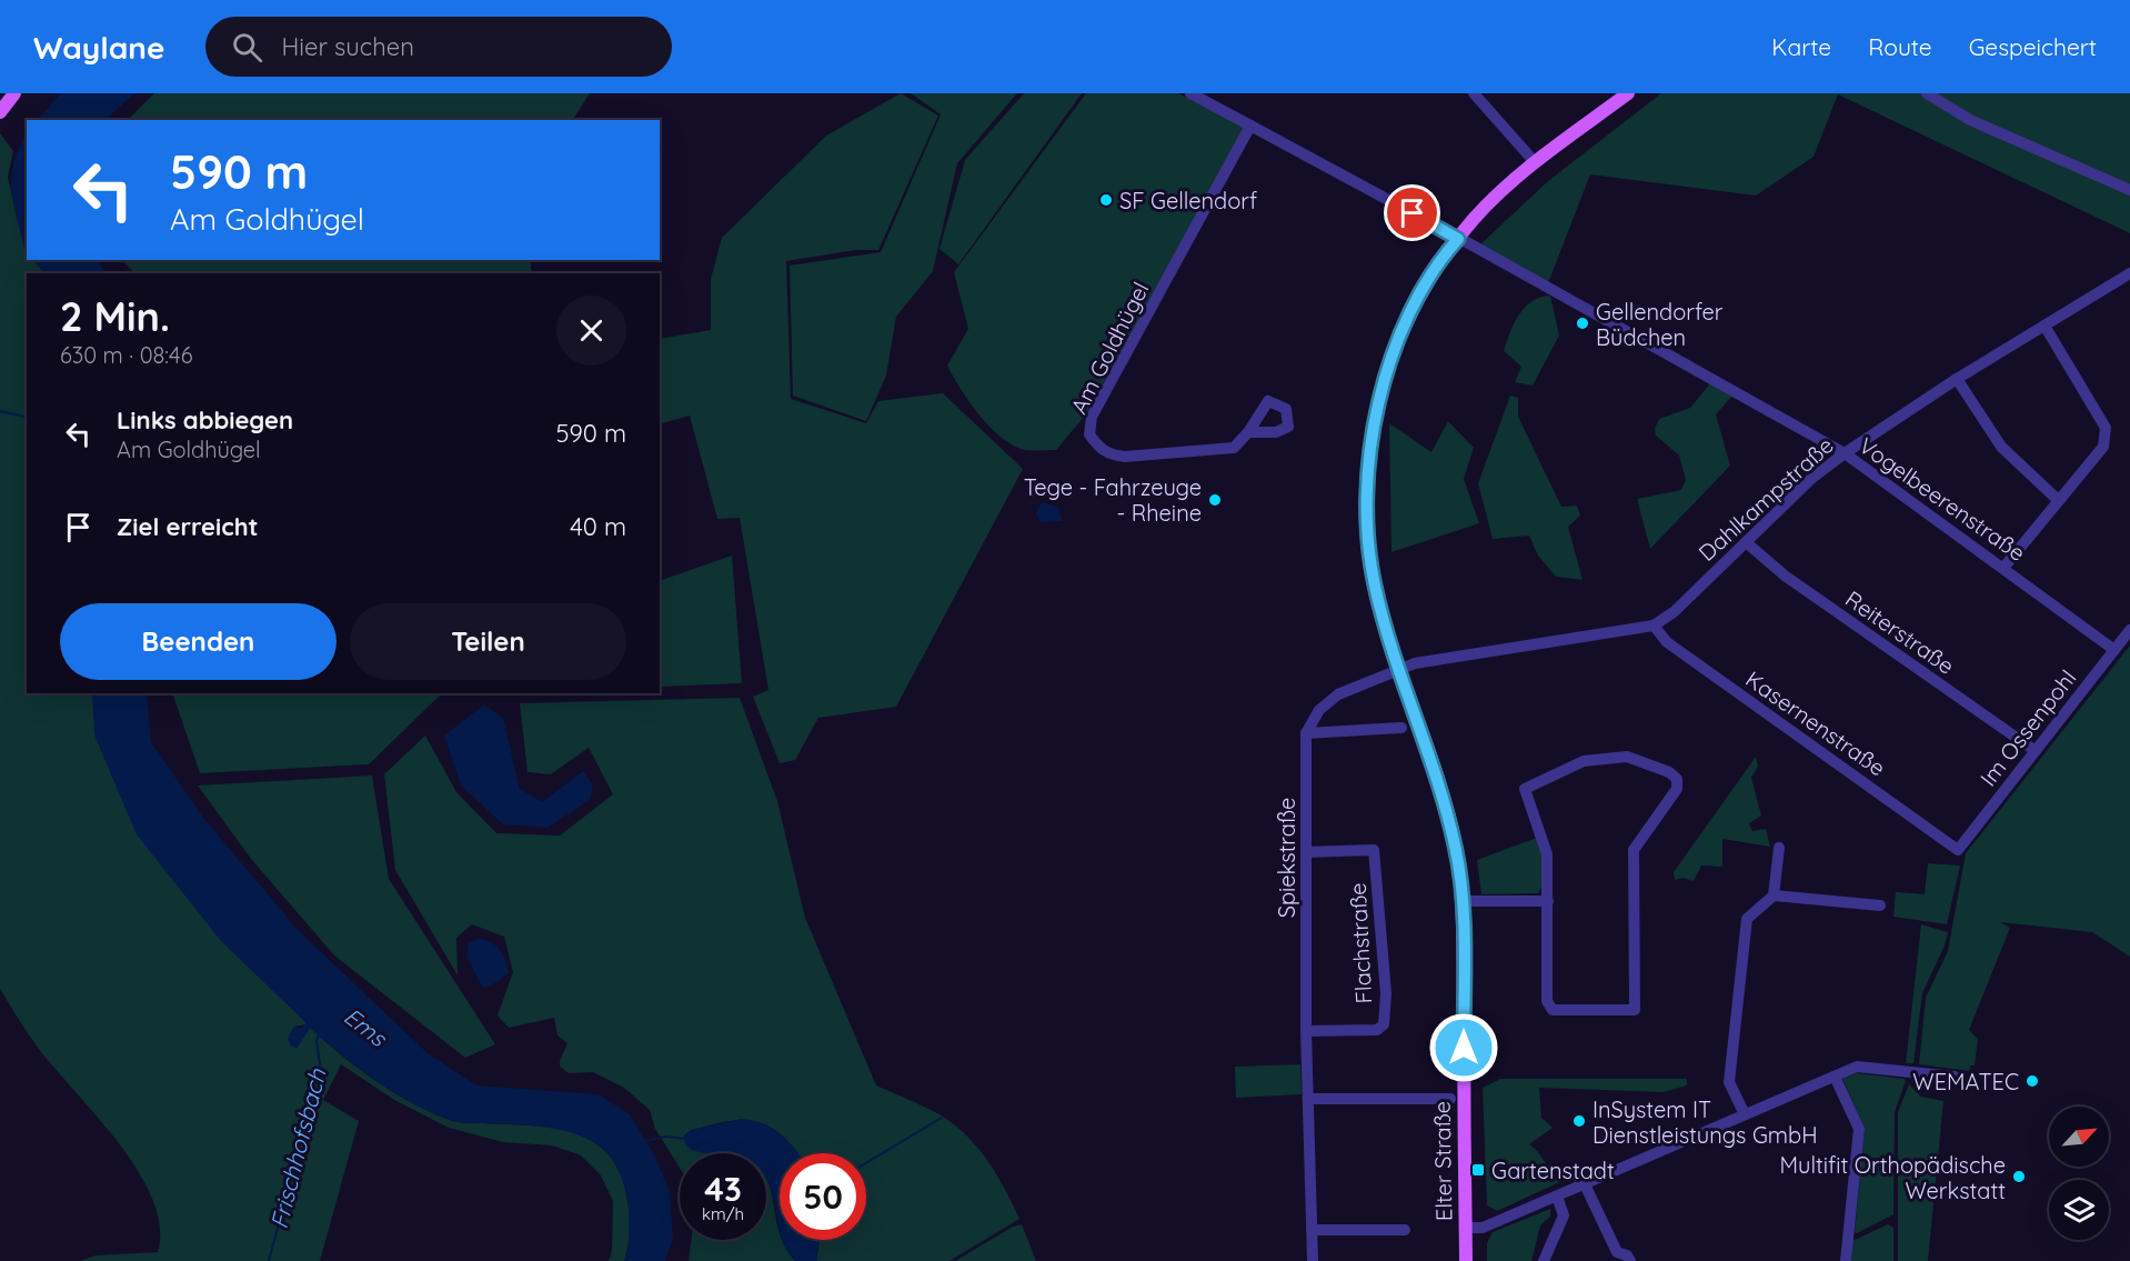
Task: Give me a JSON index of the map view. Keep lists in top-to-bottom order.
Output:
{
  "streets": {
    "main road": ["Elter Straße"],
    "street": [
      "Am Goldhügel",
      "Dahlkampstraße",
      "Vogelbeerenstraße",
      "Reiterstraße",
      "Kasernenstraße",
      "Im Ossenpohl",
      "Spiekstraße",
      "Flachstraße"
    ]
  },
  "crossings": [
    ["Dahlkampstraße", "Vogelbeerenstraße"],
    ["Dahlkampstraße", "Reiterstraße"],
    ["Dahlkampstraße", "Kasernenstraße"],
    ["Dahlkampstraße", "Elter Straße"],
    ["Vogelbeerenstraße", "Im Ossenpohl"],
    ["Vogelbeerenstraße", "Elter Straße"],
    ["Reiterstraße", "Im Ossenpohl"],
    ["Kasernenstraße", "Im Ossenpohl"],
    ["Spiekstraße", "Flachstraße"]
  ],
  "water": ["Ems", "Frischhofsbach"],
  "places": {
    "other": [
      "SF Gellendorf",
      "Gellendorfer Büdchen",
      "Tege - Fahrzeuge - Rheine",
      "WEMATEC",
      "InSystem IT Dienstleistungs GmbH",
      "Multifit Orthopädische Werkstatt"
    ],
    "transit": ["Gartenstadt"]
  },
  "north": "top right",
  "page": {
    "header": "Waylane",
    "search": "Hier suchen",
    "nav": ["Karte", "Route", "Gespeichert"],
    "turn": ["590 m", "Am Goldhügel"],
    "heading": ["2 Min.", "630 m · 08:46"],
    "list": [
      {
        "name": "Links abbiegen",
        "note": "Am Goldhügel",
        "value": "590 m"
      },
      {
        "name": "Ziel erreicht",
        "value": "40 m"
      }
    ],
    "buttons": ["Beenden", "Teilen"],
    "speed": "43 km/h",
    "limit": "50"
  }
}
